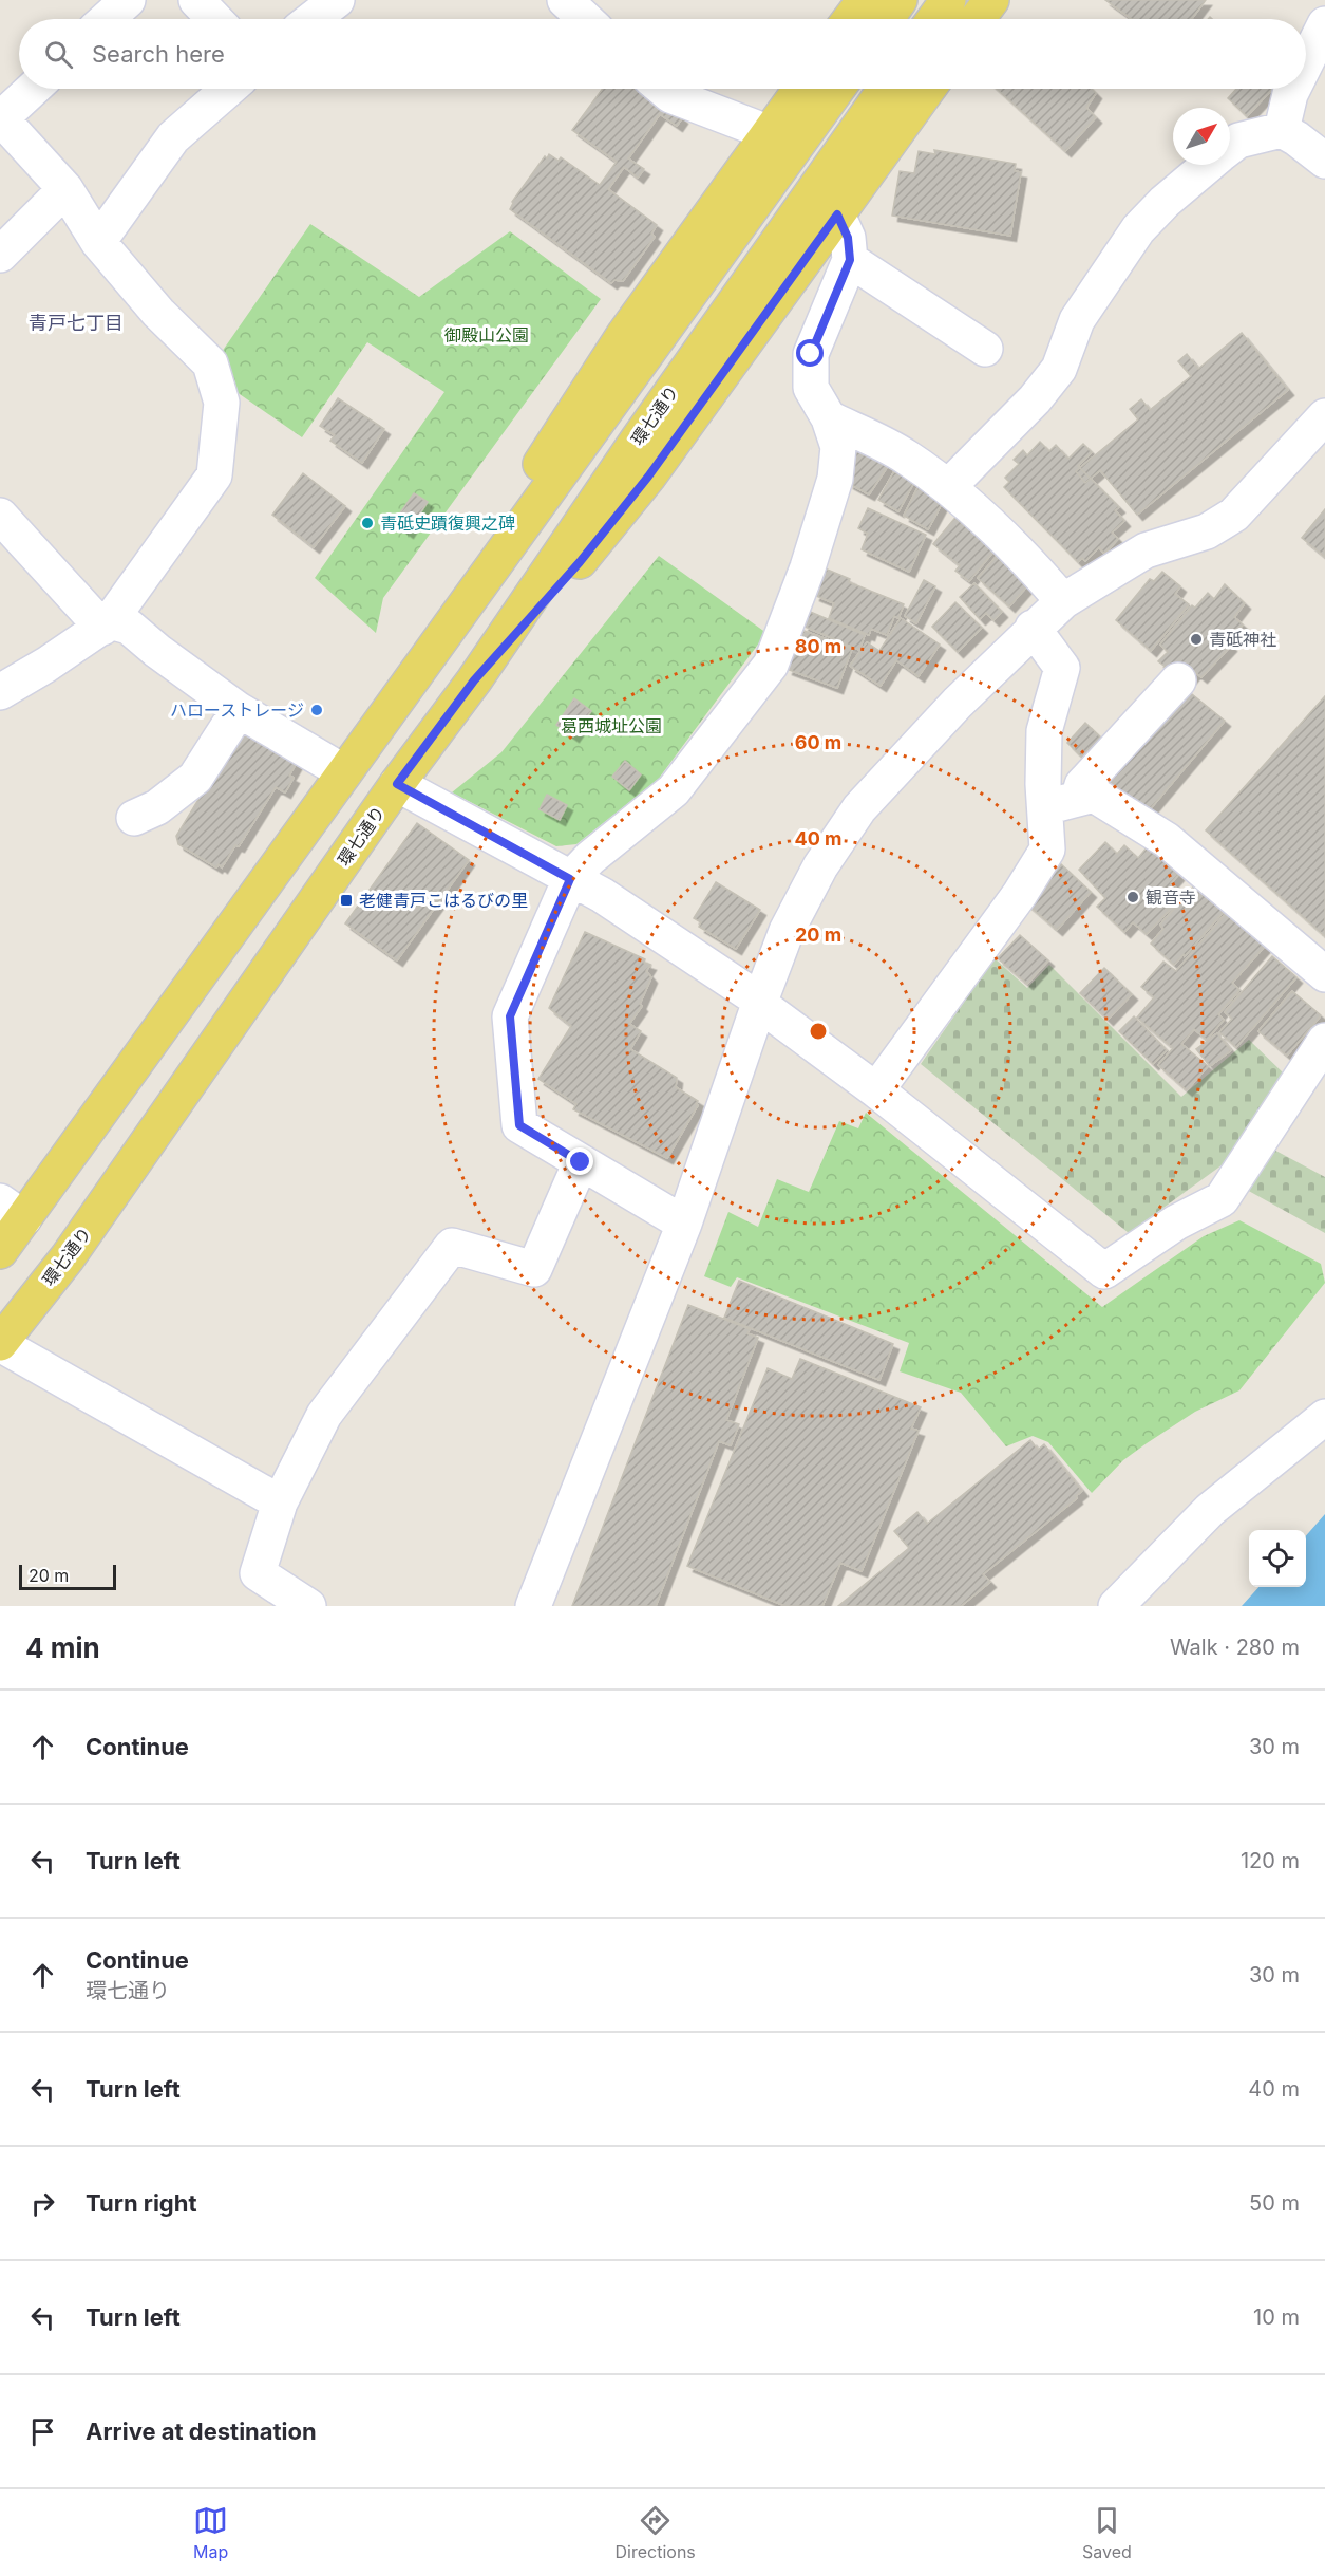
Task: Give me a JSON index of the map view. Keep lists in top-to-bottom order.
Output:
{
  "streets": {
    "main road": ["環七通り"]
  },
  "districts": ["青戸七丁目"],
  "parks": ["御殿山公園", "葛西城址公園"],
  "places": {
    "other": [
      "青砥史蹟復興之碑",
      "青砥神社",
      "ハローストレージ",
      "観音寺"
    ],
    "transit": ["老健青戸こはるびの里"]
  },
  "scale_bar": "20 m",
  "north": "top right",
  "page": {
    "search": "Search here",
    "scale": "20 m",
    "heading": ["4 min", "Walk · 280 m"],
    "list": [
      ["Continue", "30 m"],
      ["Turn left", "120 m"],
      ["Continue", "環七通り", "30 m"],
      ["Turn left", "40 m"],
      ["Turn right", "50 m"],
      ["Turn left", "10 m"],
      "Arrive at destination"
    ],
    "nav": ["Map", "Directions", "Saved"]
  },
  "rings": [
    "80 m",
    "60 m",
    "40 m",
    "20 m"
  ]
}
